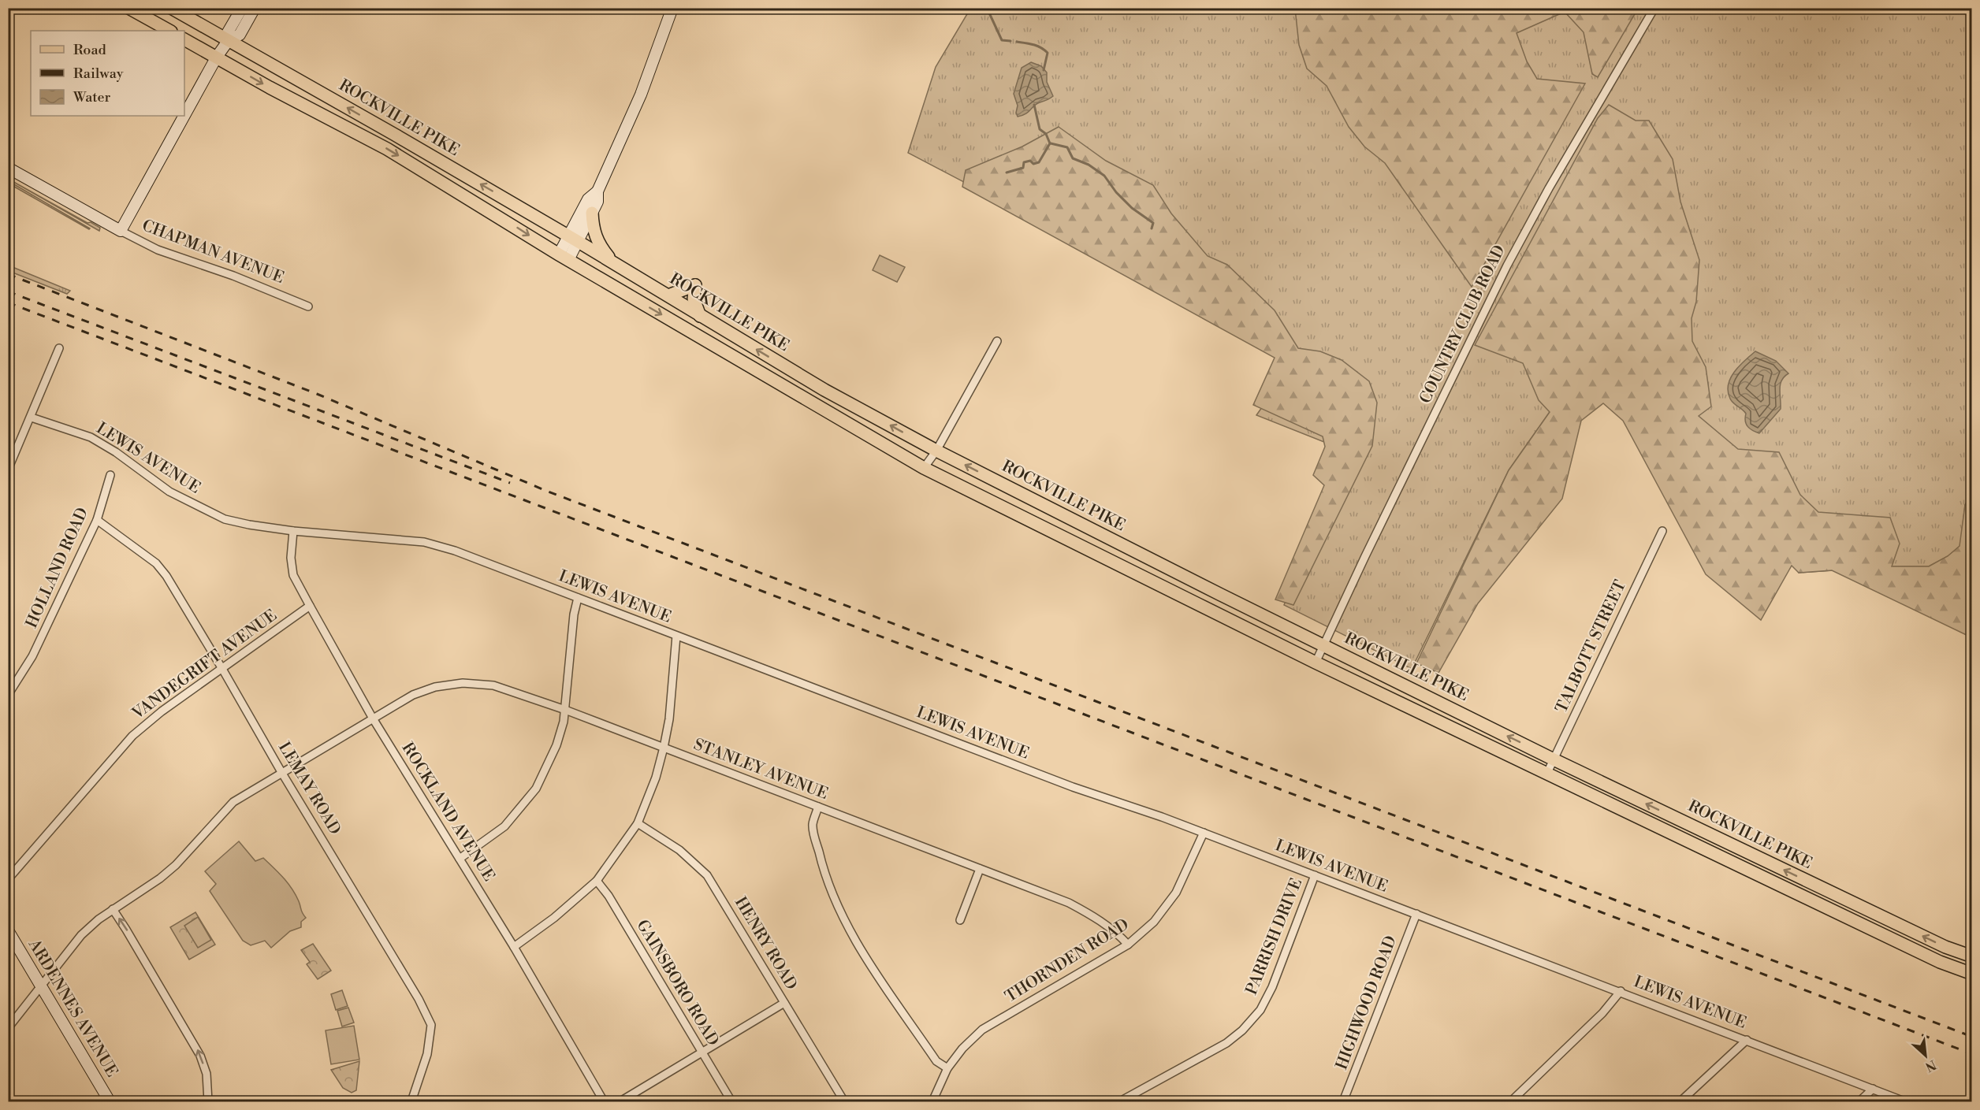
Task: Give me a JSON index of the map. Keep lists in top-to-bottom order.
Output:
{
  "streets": {
    "main road": ["ROCKVILLE PIKE"],
    "street": [
      "CHAPMAN AVENUE",
      "COUNTRY CLUB ROAD",
      "LEWIS AVENUE",
      "HOLLAND ROAD",
      "TALBOTT STREET",
      "VANDEGRIFT AVENUE",
      "STANLEY AVENUE",
      "LEMAY ROAD",
      "ROCKLAND AVENUE",
      "PARRISH DRIVE",
      "HENRY ROAD",
      "THORNDEN ROAD",
      "GAINSBORO ROAD",
      "HIGHWOOD ROAD",
      "ARDENNES AVENUE"
    ]
  },
  "crossings": [
    ["ROCKVILLE PIKE", "COUNTRY CLUB ROAD"],
    ["ROCKVILLE PIKE", "TALBOTT STREET"],
    ["LEWIS AVENUE", "ROCKLAND AVENUE"],
    ["LEWIS AVENUE", "PARRISH DRIVE"],
    ["LEWIS AVENUE", "THORNDEN ROAD"],
    ["LEWIS AVENUE", "HIGHWOOD ROAD"],
    ["HOLLAND ROAD", "LEMAY ROAD"],
    ["VANDEGRIFT AVENUE", "LEMAY ROAD"],
    ["VANDEGRIFT AVENUE", "ROCKLAND AVENUE"],
    ["STANLEY AVENUE", "LEMAY ROAD"],
    ["STANLEY AVENUE", "ROCKLAND AVENUE"],
    ["STANLEY AVENUE", "THORNDEN ROAD"],
    ["STANLEY AVENUE", "ARDENNES AVENUE"]
  ],
  "legend": ["Road", "Railway", "Water"],
  "north": "bottom right"
}
